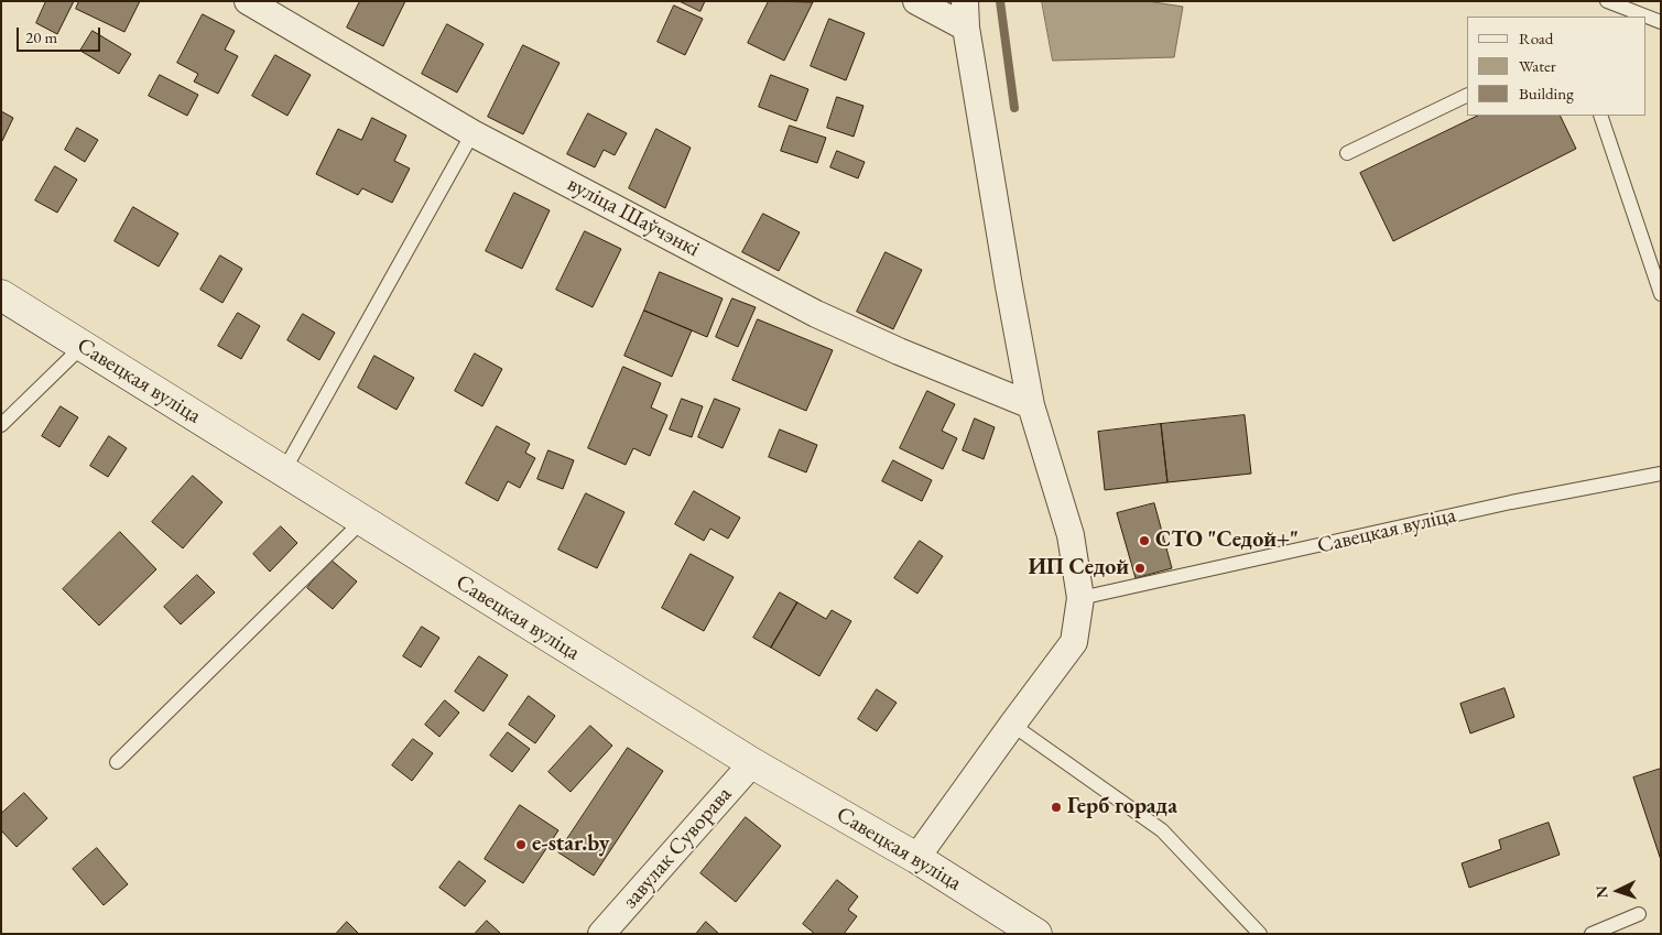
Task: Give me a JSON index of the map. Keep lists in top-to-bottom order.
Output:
{
  "streets": {
    "main road": ["Савецкая вуліца"],
    "street": ["вуліца Шаўчэнкі", "завулак Суворава"]
  },
  "crossings": [
    ["Савецкая вуліца", "завулак Суворава"]
  ],
  "places": [
    "СТО \"Седой+\"",
    "ИП Седой",
    "Герб горада",
    "e-star.by"
  ],
  "legend": ["Road", "Water", "Building"],
  "scale_bar": "20 m",
  "north": "left"
}
